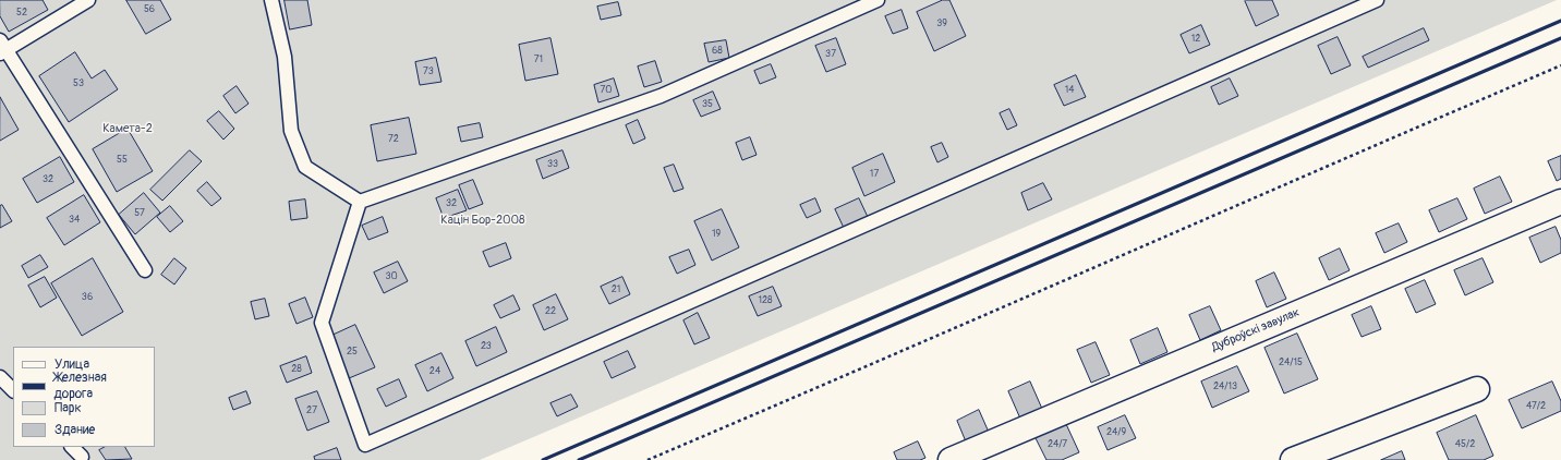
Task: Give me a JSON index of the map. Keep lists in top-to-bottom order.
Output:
{
  "streets": {
    "street": ["Дуброўскі завулак"]
  },
  "parks": ["Камета-2", "Кацін Бор-2008"],
  "house_numbers": [
    "56",
    "52",
    "39",
    "12",
    "68",
    "37",
    "71",
    "73",
    "53",
    "70",
    "14",
    "35",
    "72",
    "55",
    "33",
    "17",
    "32",
    "32",
    "57",
    "34",
    "19",
    "30",
    "21",
    "36",
    "128",
    "22",
    "23",
    "25",
    "24/15",
    "28",
    "24",
    "24/13",
    "47/2",
    "27",
    "24/9",
    "24/7",
    "45/2"
  ],
  "legend": [
    "Улица",
    "Железная дорога",
    "Парк",
    "Здание"
  ]
}
